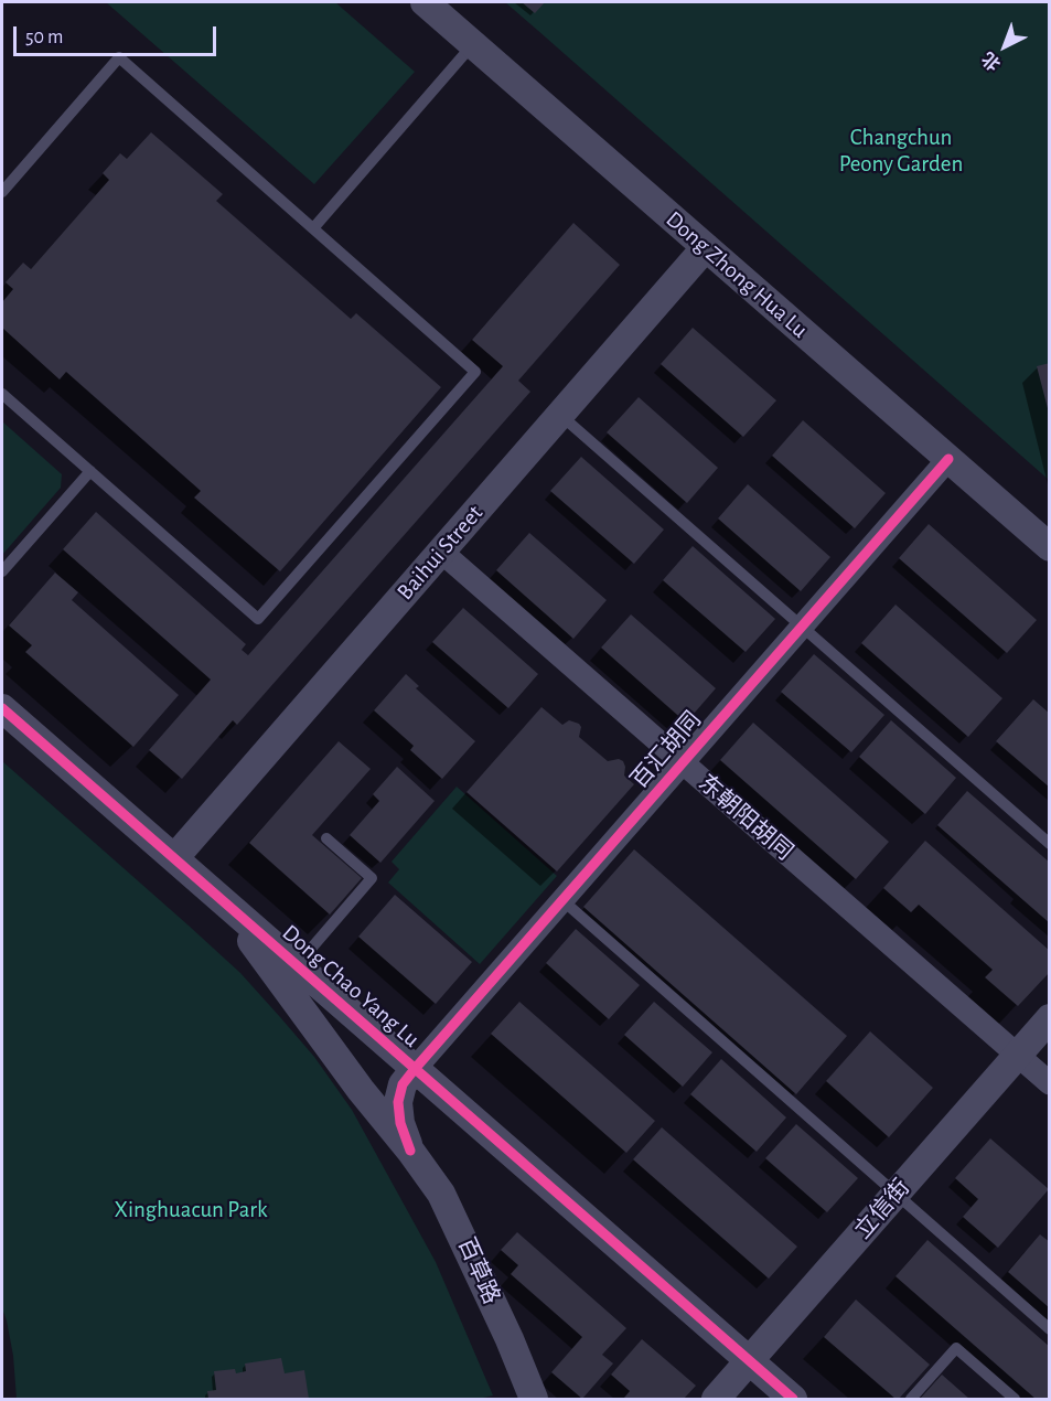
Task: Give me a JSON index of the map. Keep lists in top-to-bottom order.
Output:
{
  "streets": {
    "street": [
      "Dong Zhong Hua Lu",
      "Baihui Street",
      "百汇胡同",
      "东朝阳胡同",
      "Dong Chao Yang Lu",
      "立信街",
      "百草路"
    ]
  },
  "crossings": [
    ["Dong Zhong Hua Lu", "Baihui Street"],
    ["Dong Zhong Hua Lu", "百汇胡同"],
    ["Baihui Street", "东朝阳胡同"],
    ["Baihui Street", "Dong Chao Yang Lu"],
    ["百汇胡同", "东朝阳胡同"],
    ["百汇胡同", "Dong Chao Yang Lu"],
    ["东朝阳胡同", "立信街"],
    ["Dong Chao Yang Lu", "立信街"]
  ],
  "parks": ["Changchun Peony Garden", "Xinghuacun Park"],
  "scale_bar": "50 m",
  "north": "bottom left"
}
